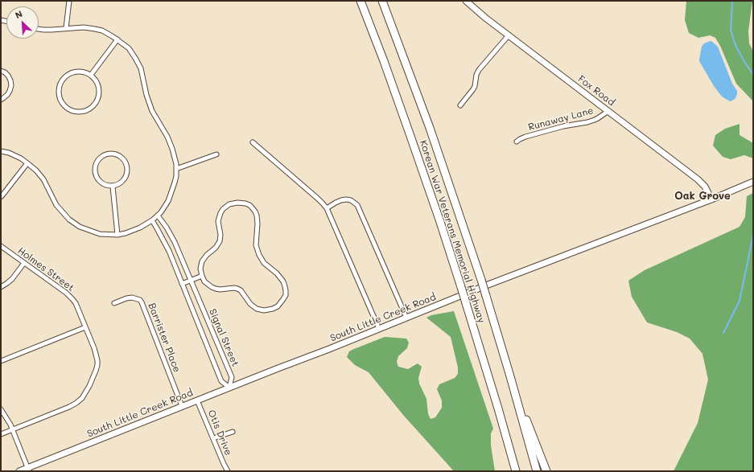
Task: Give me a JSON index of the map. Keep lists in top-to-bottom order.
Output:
{
  "streets": {
    "highway": ["Korean War Veterans Memorial Highway"],
    "street": [
      "Fox Road",
      "Runaway Lane",
      "Holmes Street",
      "South Little Creek Road",
      "Barrister Place",
      "Signal Street",
      "Otis Drive"
    ]
  },
  "crossings": [
    ["Fox Road", "Runaway Lane"],
    ["Fox Road", "South Little Creek Road"],
    ["South Little Creek Road", "Barrister Place"],
    ["South Little Creek Road", "Signal Street"],
    ["South Little Creek Road", "Otis Drive"]
  ],
  "districts": ["Oak Grove"],
  "north": "top left"
}
